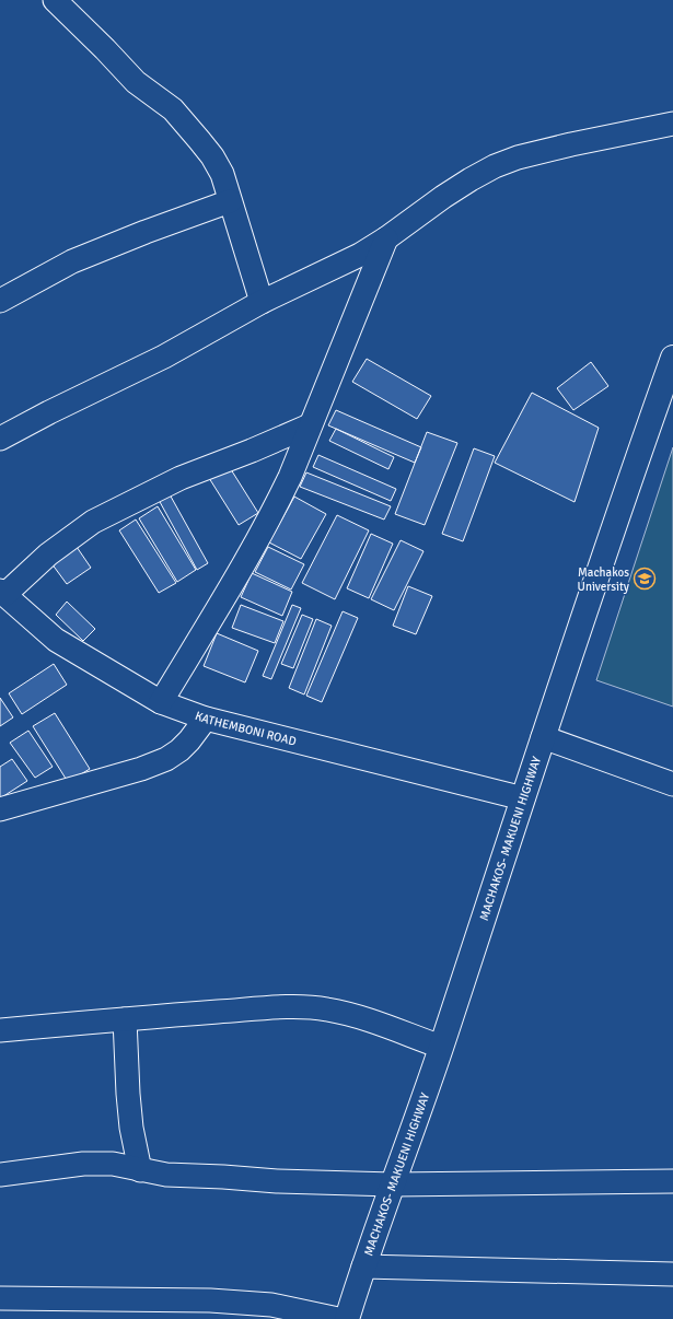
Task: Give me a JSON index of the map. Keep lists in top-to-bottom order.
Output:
{
  "streets": {
    "main road": ["MACHAKOS- MAKUENI HIGHWAY"],
    "street": ["KATHEMBONI ROAD"]
  },
  "crossings": [
    ["KATHEMBONI ROAD", "MACHAKOS- MAKUENI HIGHWAY"]
  ],
  "places": {
    "school or university": ["Machakos University"]
  }
}
